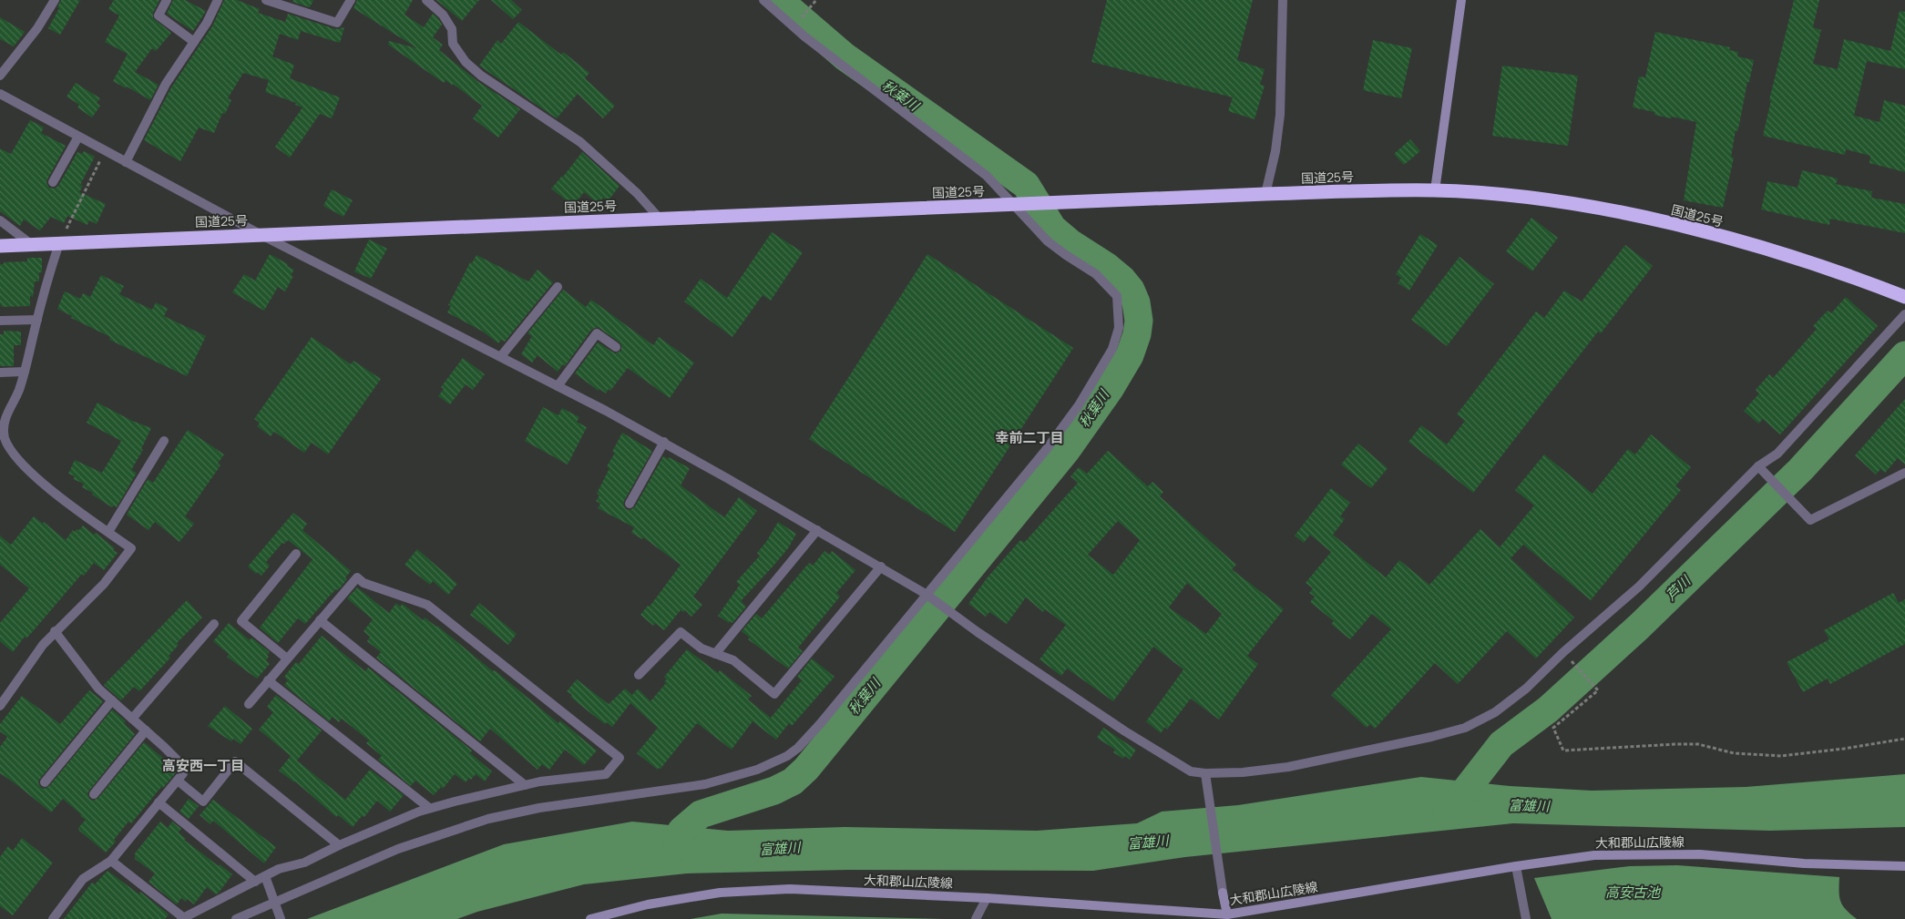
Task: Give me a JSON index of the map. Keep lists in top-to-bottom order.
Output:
{
  "streets": {
    "highway": ["国道25号"],
    "main road": ["大和郡山広陵線"]
  },
  "districts": ["幸前二丁目", "高安西一丁目"],
  "water": [
    "秋葉川",
    "芦川",
    "富雄川",
    "高安古池"
  ]
}
